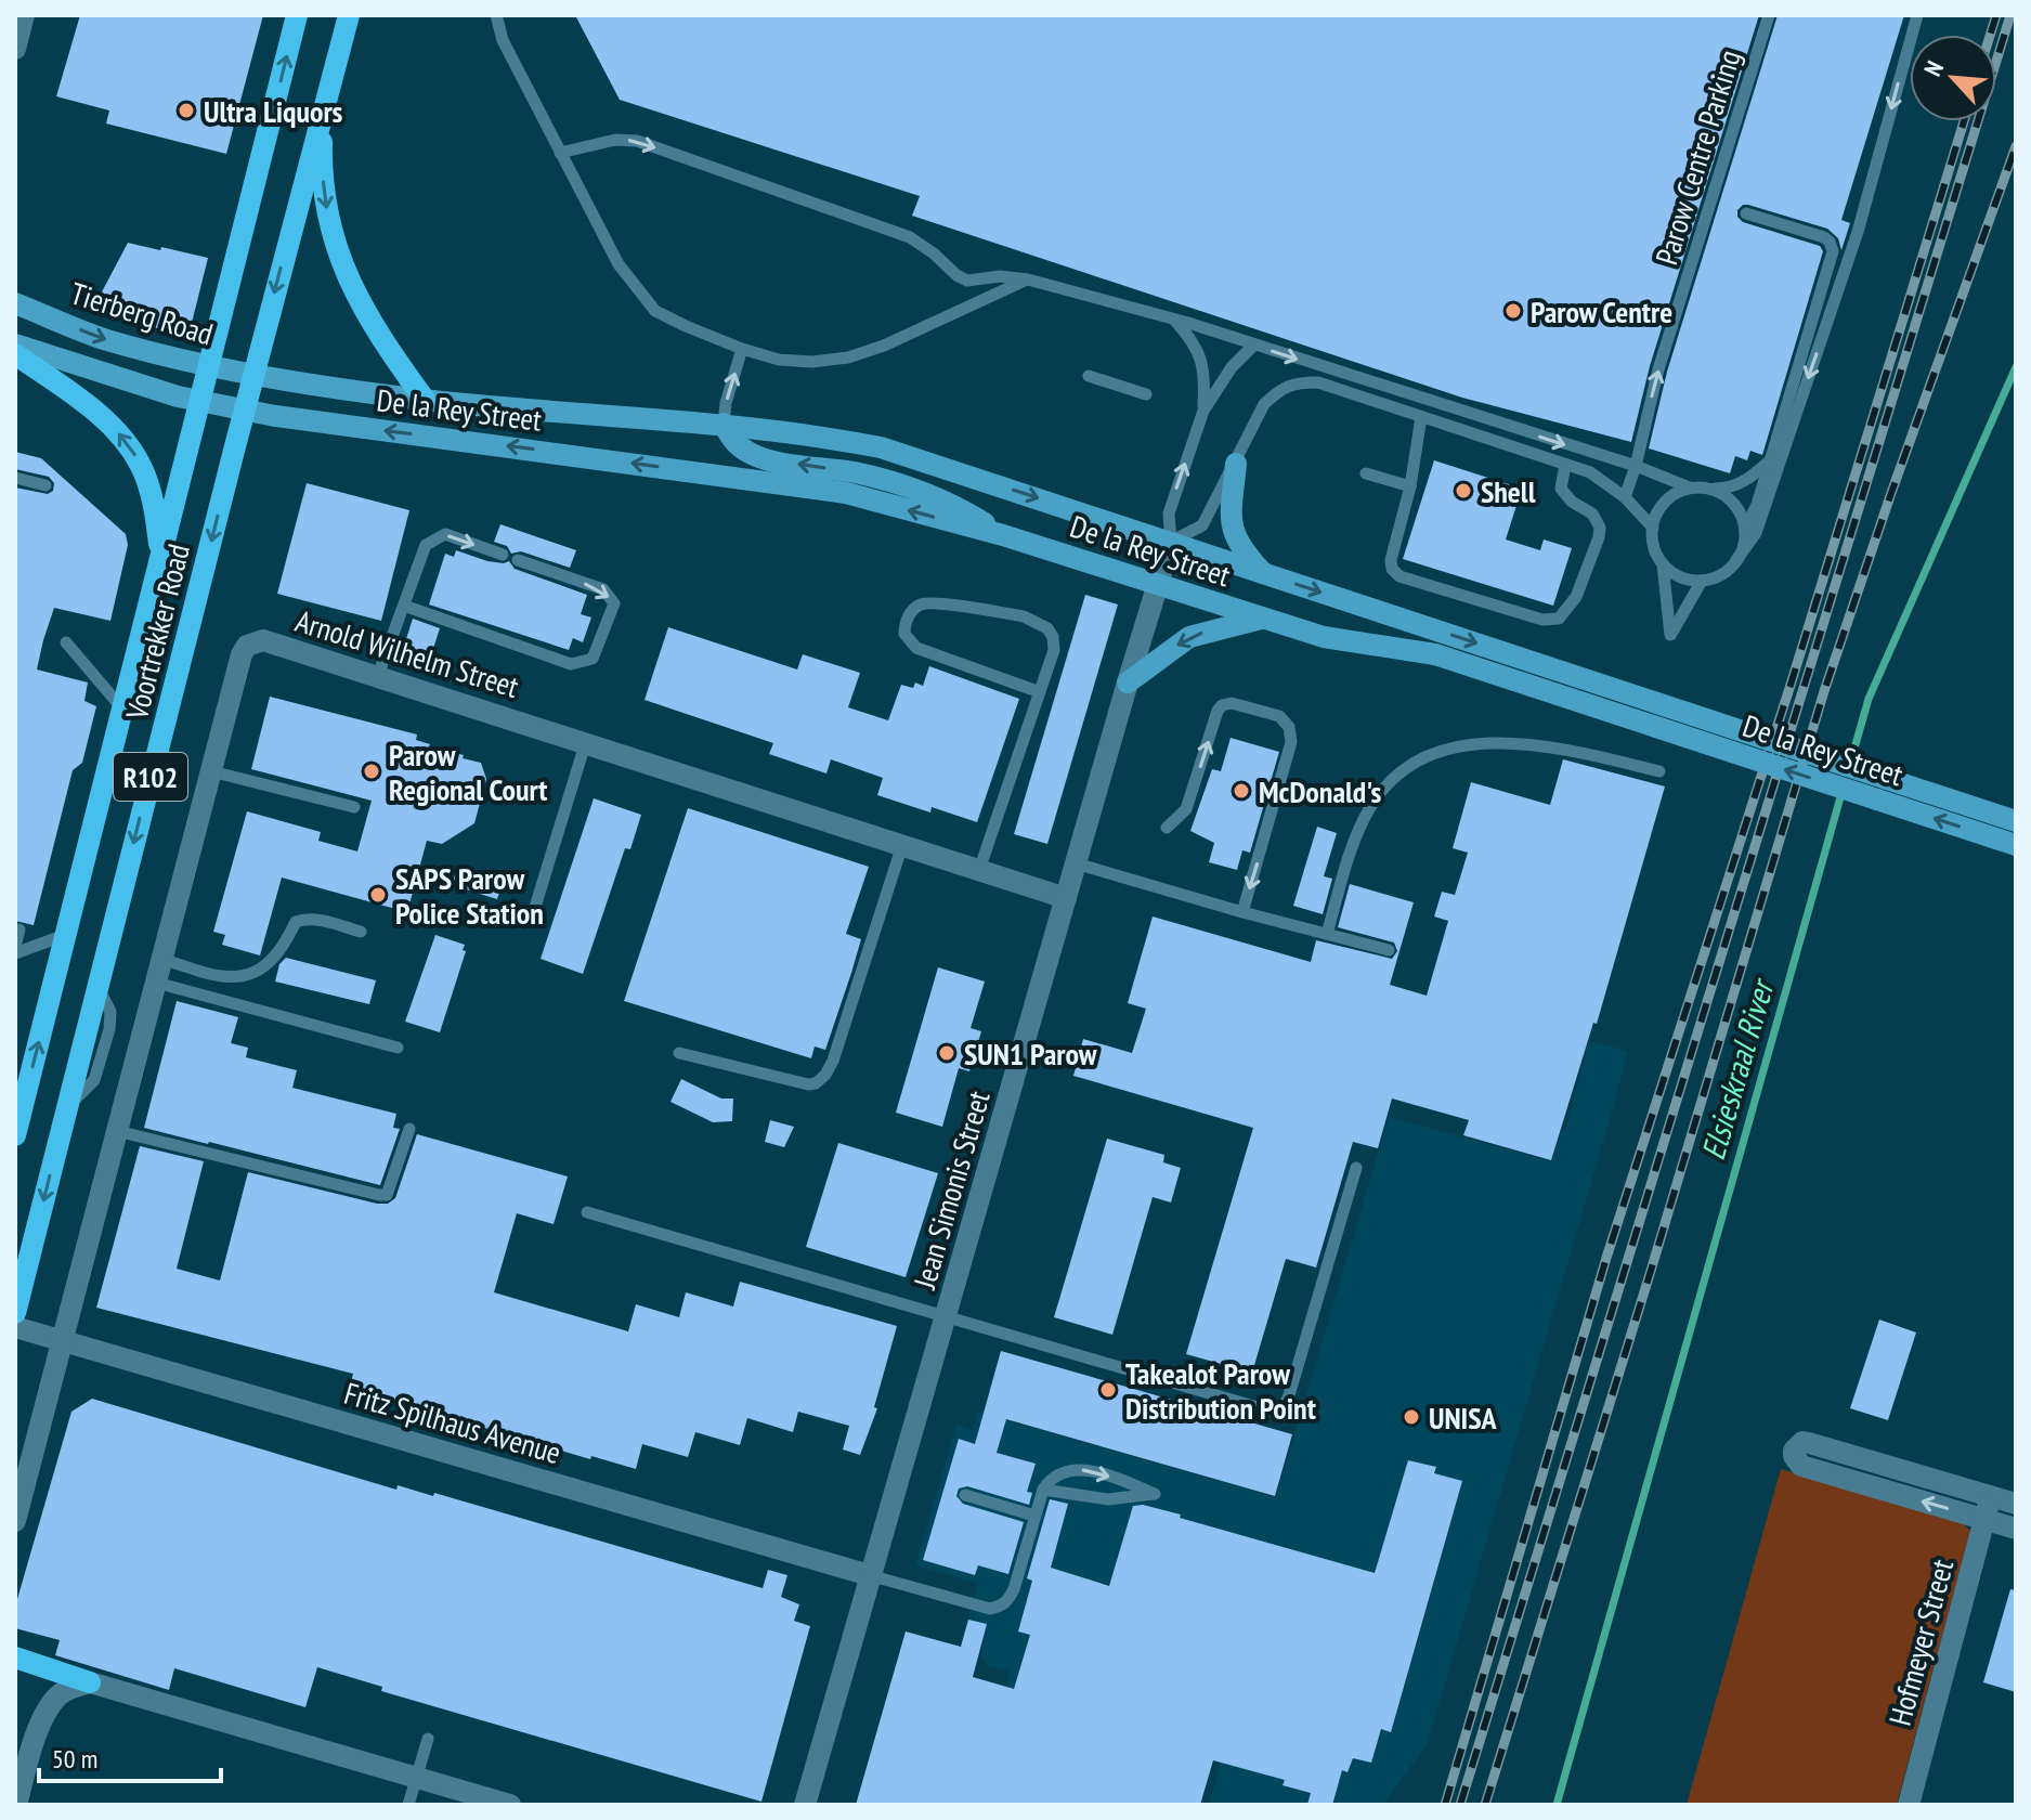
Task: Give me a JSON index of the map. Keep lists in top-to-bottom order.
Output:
{
  "streets": {
    "main road": [
      "Tierberg Road",
      "De la Rey Street",
      "Voortrekker Road",
      "R102"
    ],
    "street": [
      "Arnold Wilhelm Street",
      "Jean Simonis Street",
      "Fritz Spilhaus Avenue",
      "Hofmeyer Street"
    ],
    "lane": ["Parow Centre Parking"]
  },
  "crossings": [
    ["Tierberg Road", "De la Rey Street"],
    ["Tierberg Road", "Voortrekker Road"],
    ["De la Rey Street", "Voortrekker Road"],
    ["De la Rey Street", "Jean Simonis Street"],
    ["Arnold Wilhelm Street", "Jean Simonis Street"],
    ["Arnold Wilhelm Street", "Fritz Spilhaus Avenue"],
    ["Jean Simonis Street", "Fritz Spilhaus Avenue"]
  ],
  "one_way": ["Parow Centre Parking"],
  "water": ["Elsieskraal River"],
  "places": [
    "Ultra Liquors",
    "Parow Centre",
    "Shell",
    "Parow Regional Court",
    "McDonald's",
    "SAPS Parow Police Station",
    "SUN1 Parow",
    "Takealot Parow Distribution Point",
    "UNISA"
  ],
  "scale_bar": "50 m",
  "north": "top left"
}
